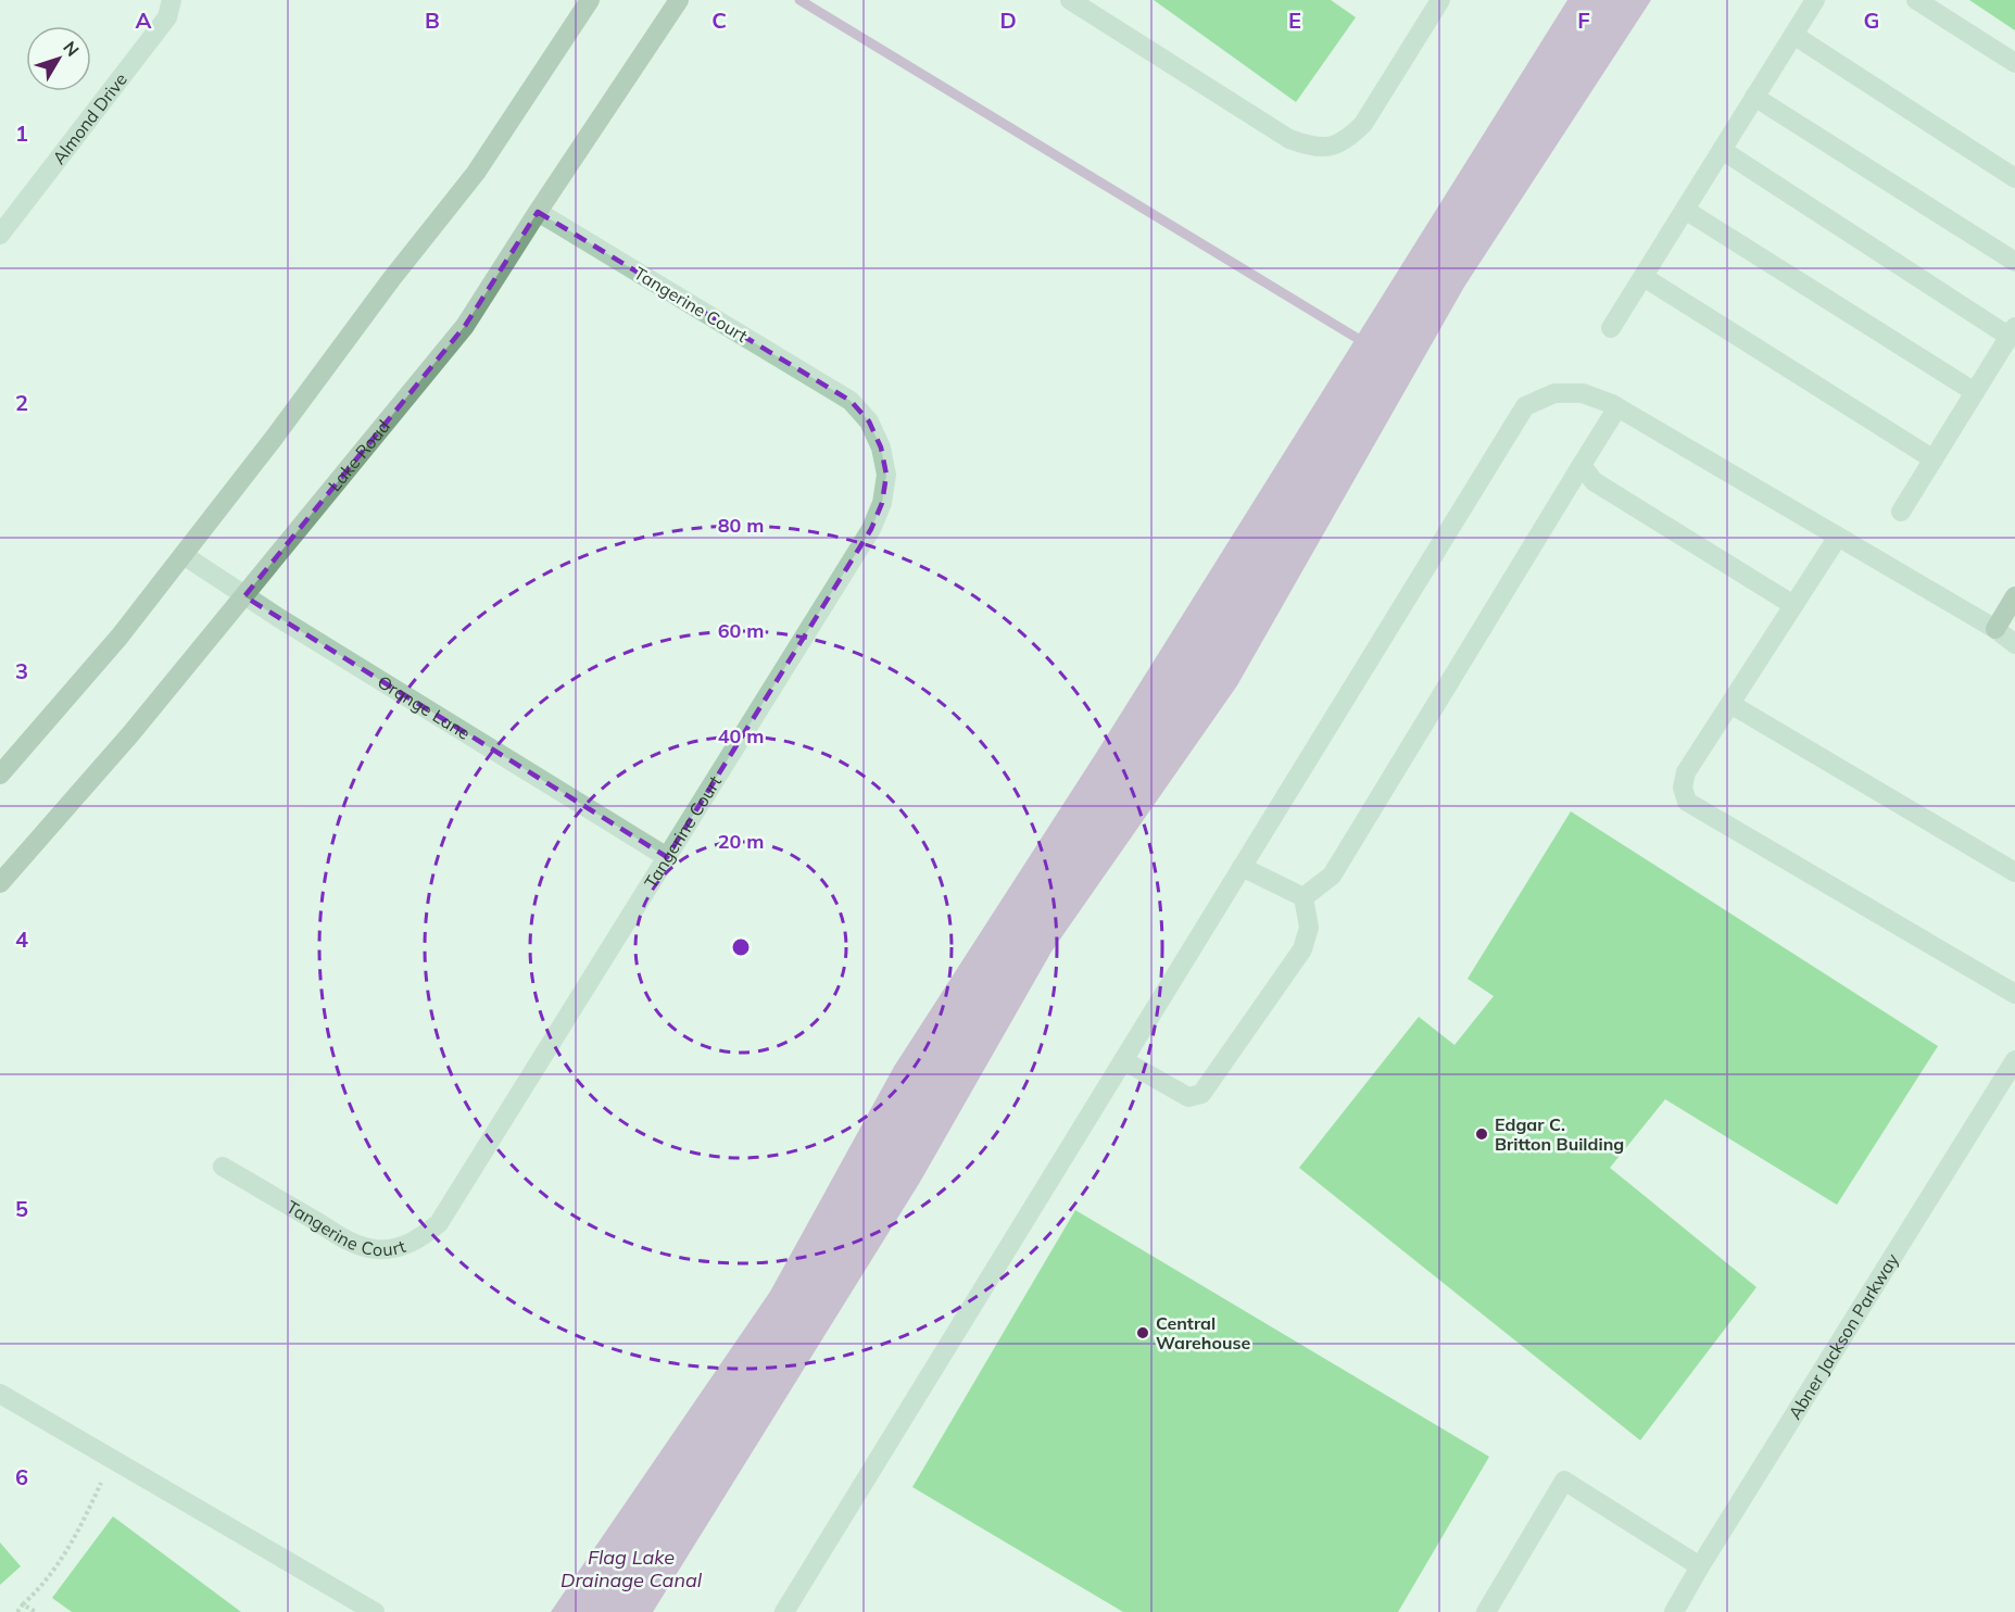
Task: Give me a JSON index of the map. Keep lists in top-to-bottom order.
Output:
{
  "streets": {
    "street": [
      "Almond Drive",
      "Tangerine Court",
      "Lake Road",
      "Orange Lane",
      "Abner Jackson Parkway"
    ]
  },
  "crossings": [
    ["Tangerine Court", "Lake Road"],
    ["Tangerine Court", "Orange Lane"],
    ["Lake Road", "Orange Lane"]
  ],
  "water": ["Flag Lake Drainage Canal"],
  "places": ["Edgar C. Britton Building", "Central Warehouse"],
  "north": "top right",
  "grid": {
    "columns": [
      "A",
      "B",
      "C",
      "D",
      "E",
      "F",
      "G"
    ],
    "rows": [
      "1",
      "2",
      "3",
      "4",
      "5",
      "6"
    ]
  },
  "rings": [
    "80 m",
    "60 m",
    "40 m",
    "20 m"
  ]
}
